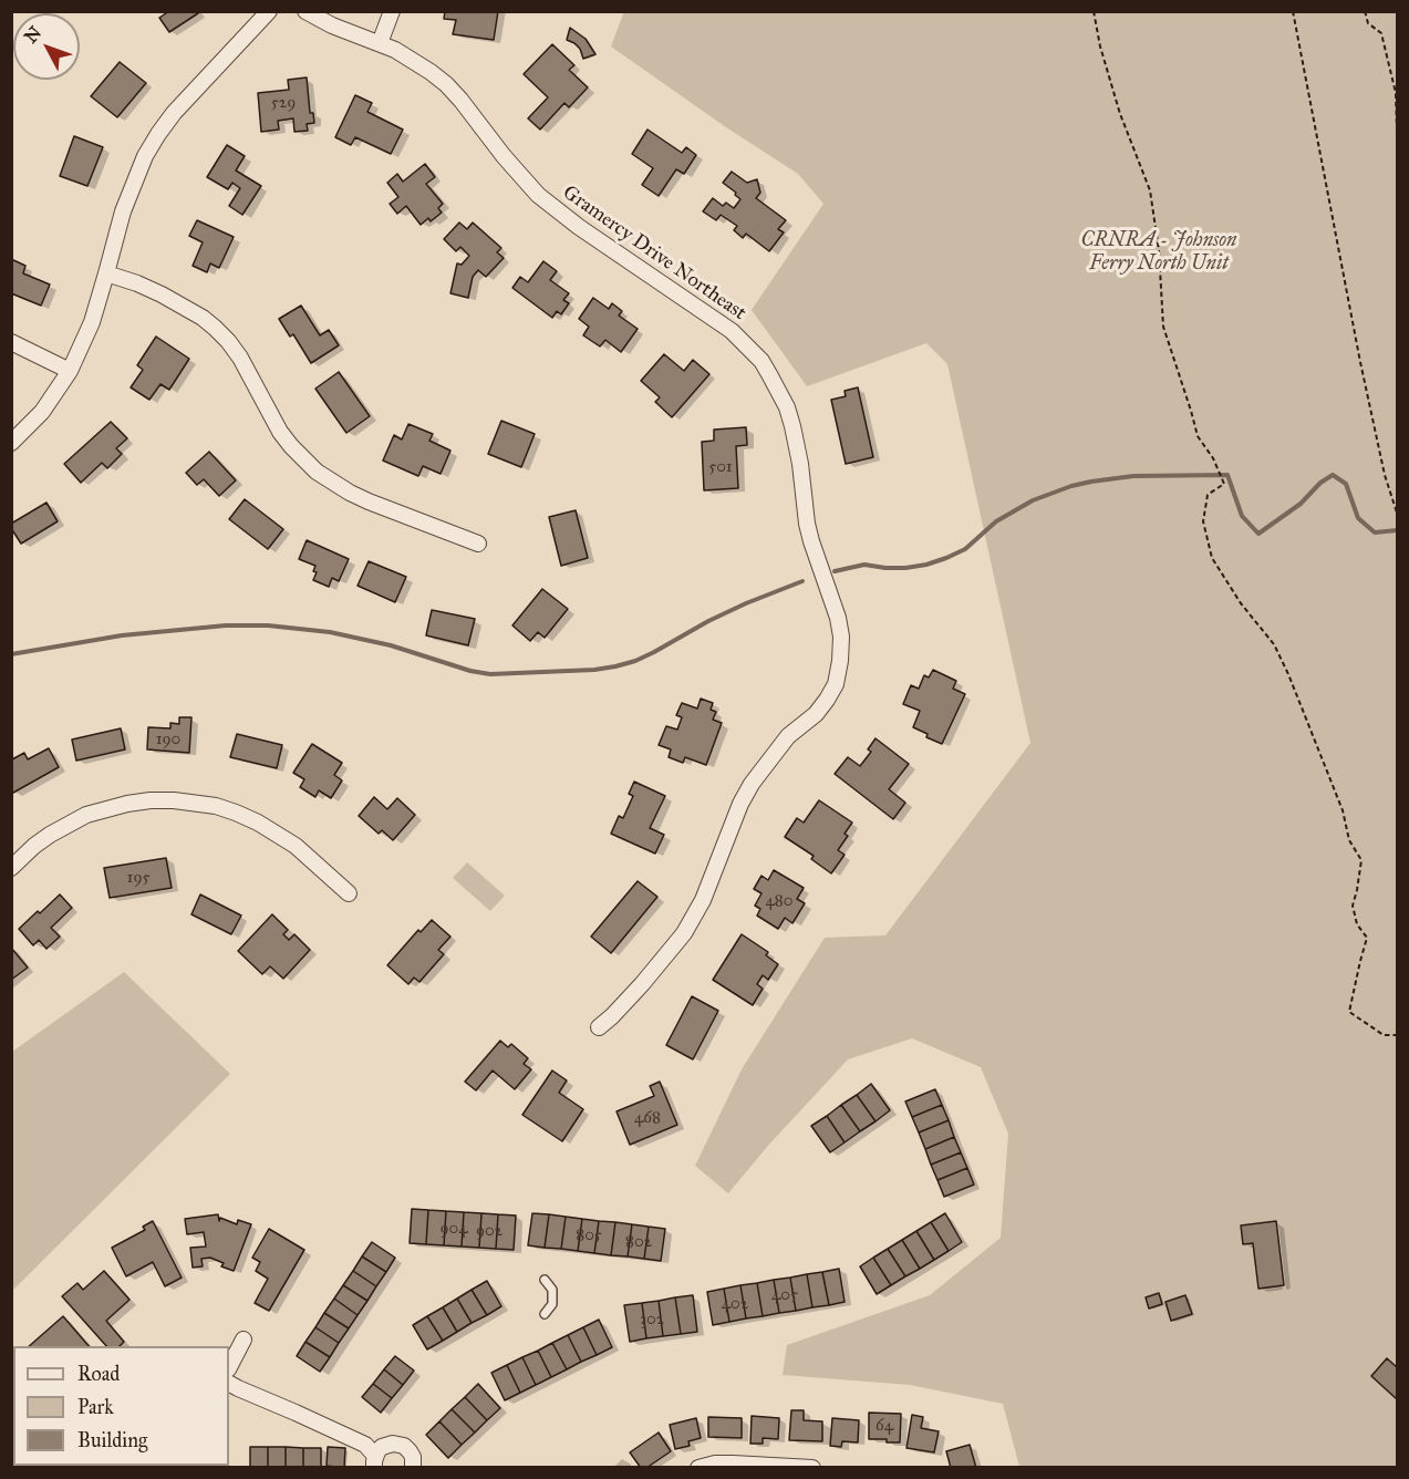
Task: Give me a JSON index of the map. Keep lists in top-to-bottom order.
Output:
{
  "streets": {
    "street": ["Gramercy Drive Northeast"]
  },
  "parks": ["CRNRA - Johnson Ferry North Unit"],
  "house_numbers": [
    "529",
    "501",
    "190",
    "195",
    "480",
    "468",
    "904",
    "902",
    "805",
    "802",
    "405",
    "402",
    "302",
    "64"
  ],
  "legend": ["Road", "Park", "Building"],
  "north": "top left"
}
